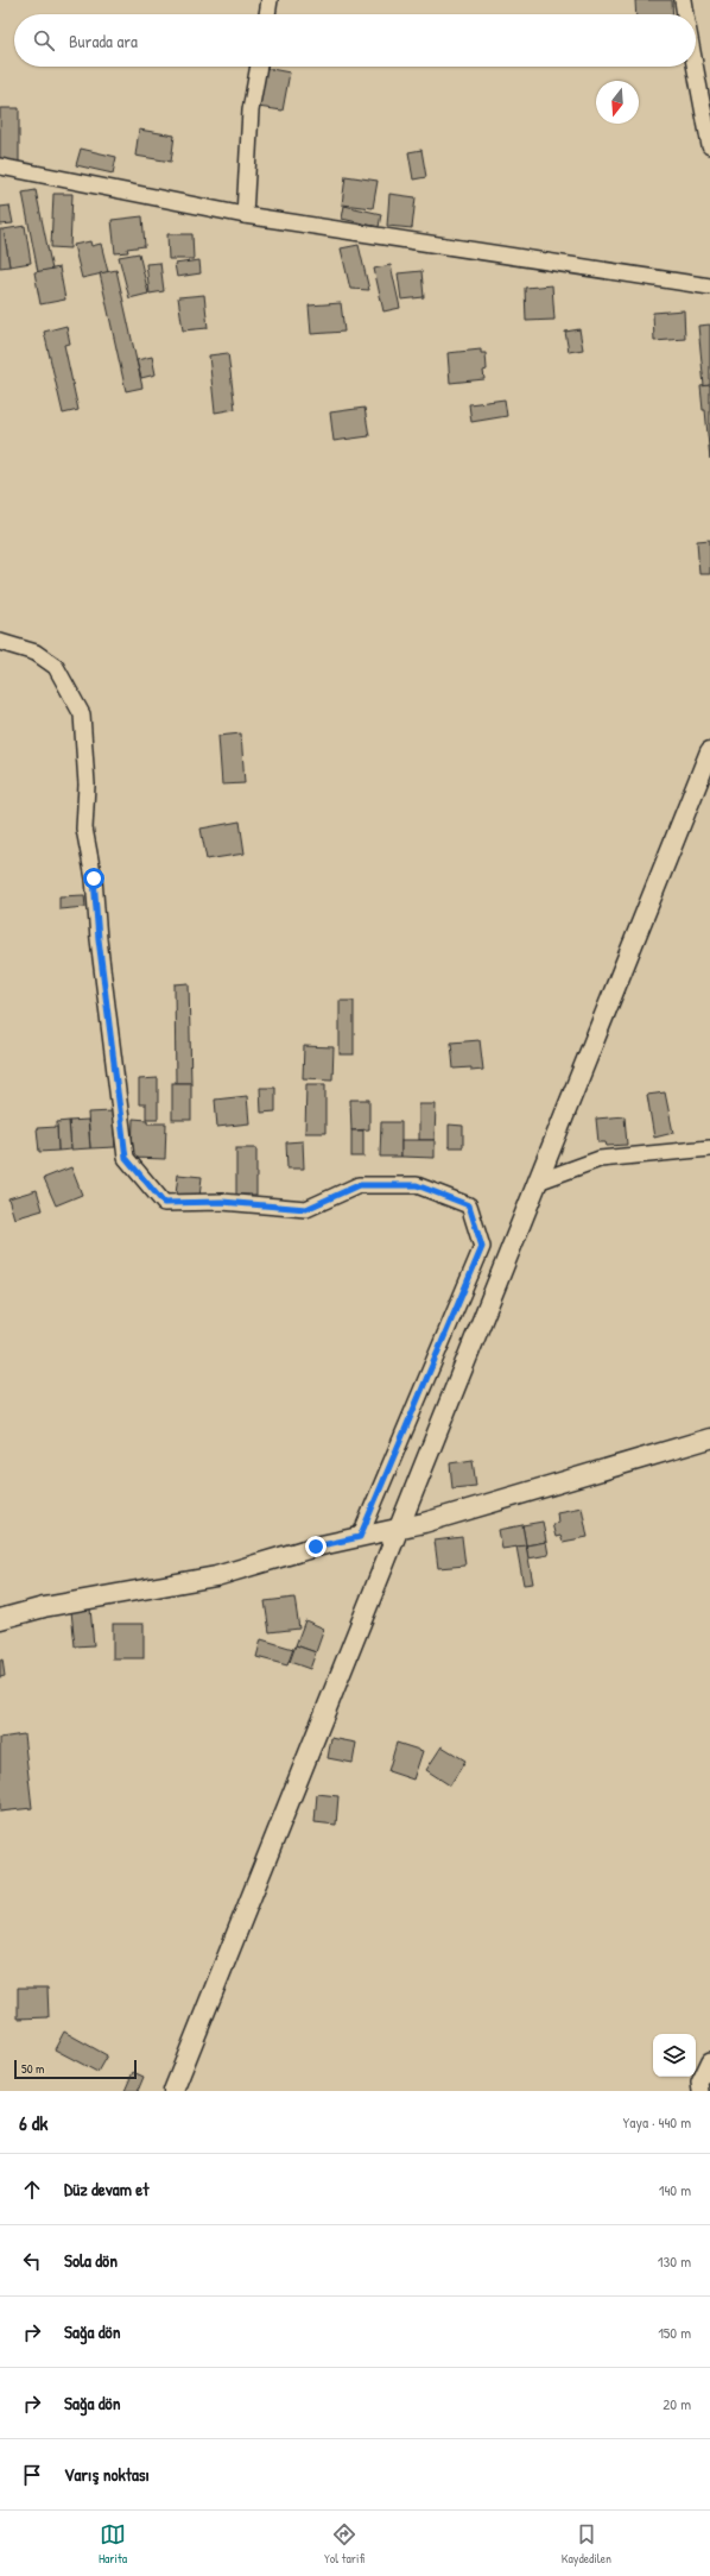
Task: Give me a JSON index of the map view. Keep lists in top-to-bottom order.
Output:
{
  "scale_bar": "50 m",
  "north": "bottom",
  "page": {
    "search": "Burada ara",
    "scale": "50 m",
    "heading": ["6 dk", "Yaya · 440 m"],
    "list": [
      ["Düz devam et", "140 m"],
      ["Sola dön", "130 m"],
      ["Sağa dön", "150 m"],
      ["Sağa dön", "20 m"],
      "Varış noktası"
    ],
    "nav": ["Harita", "Yol tarifi", "Kaydedilen"]
  }
}
